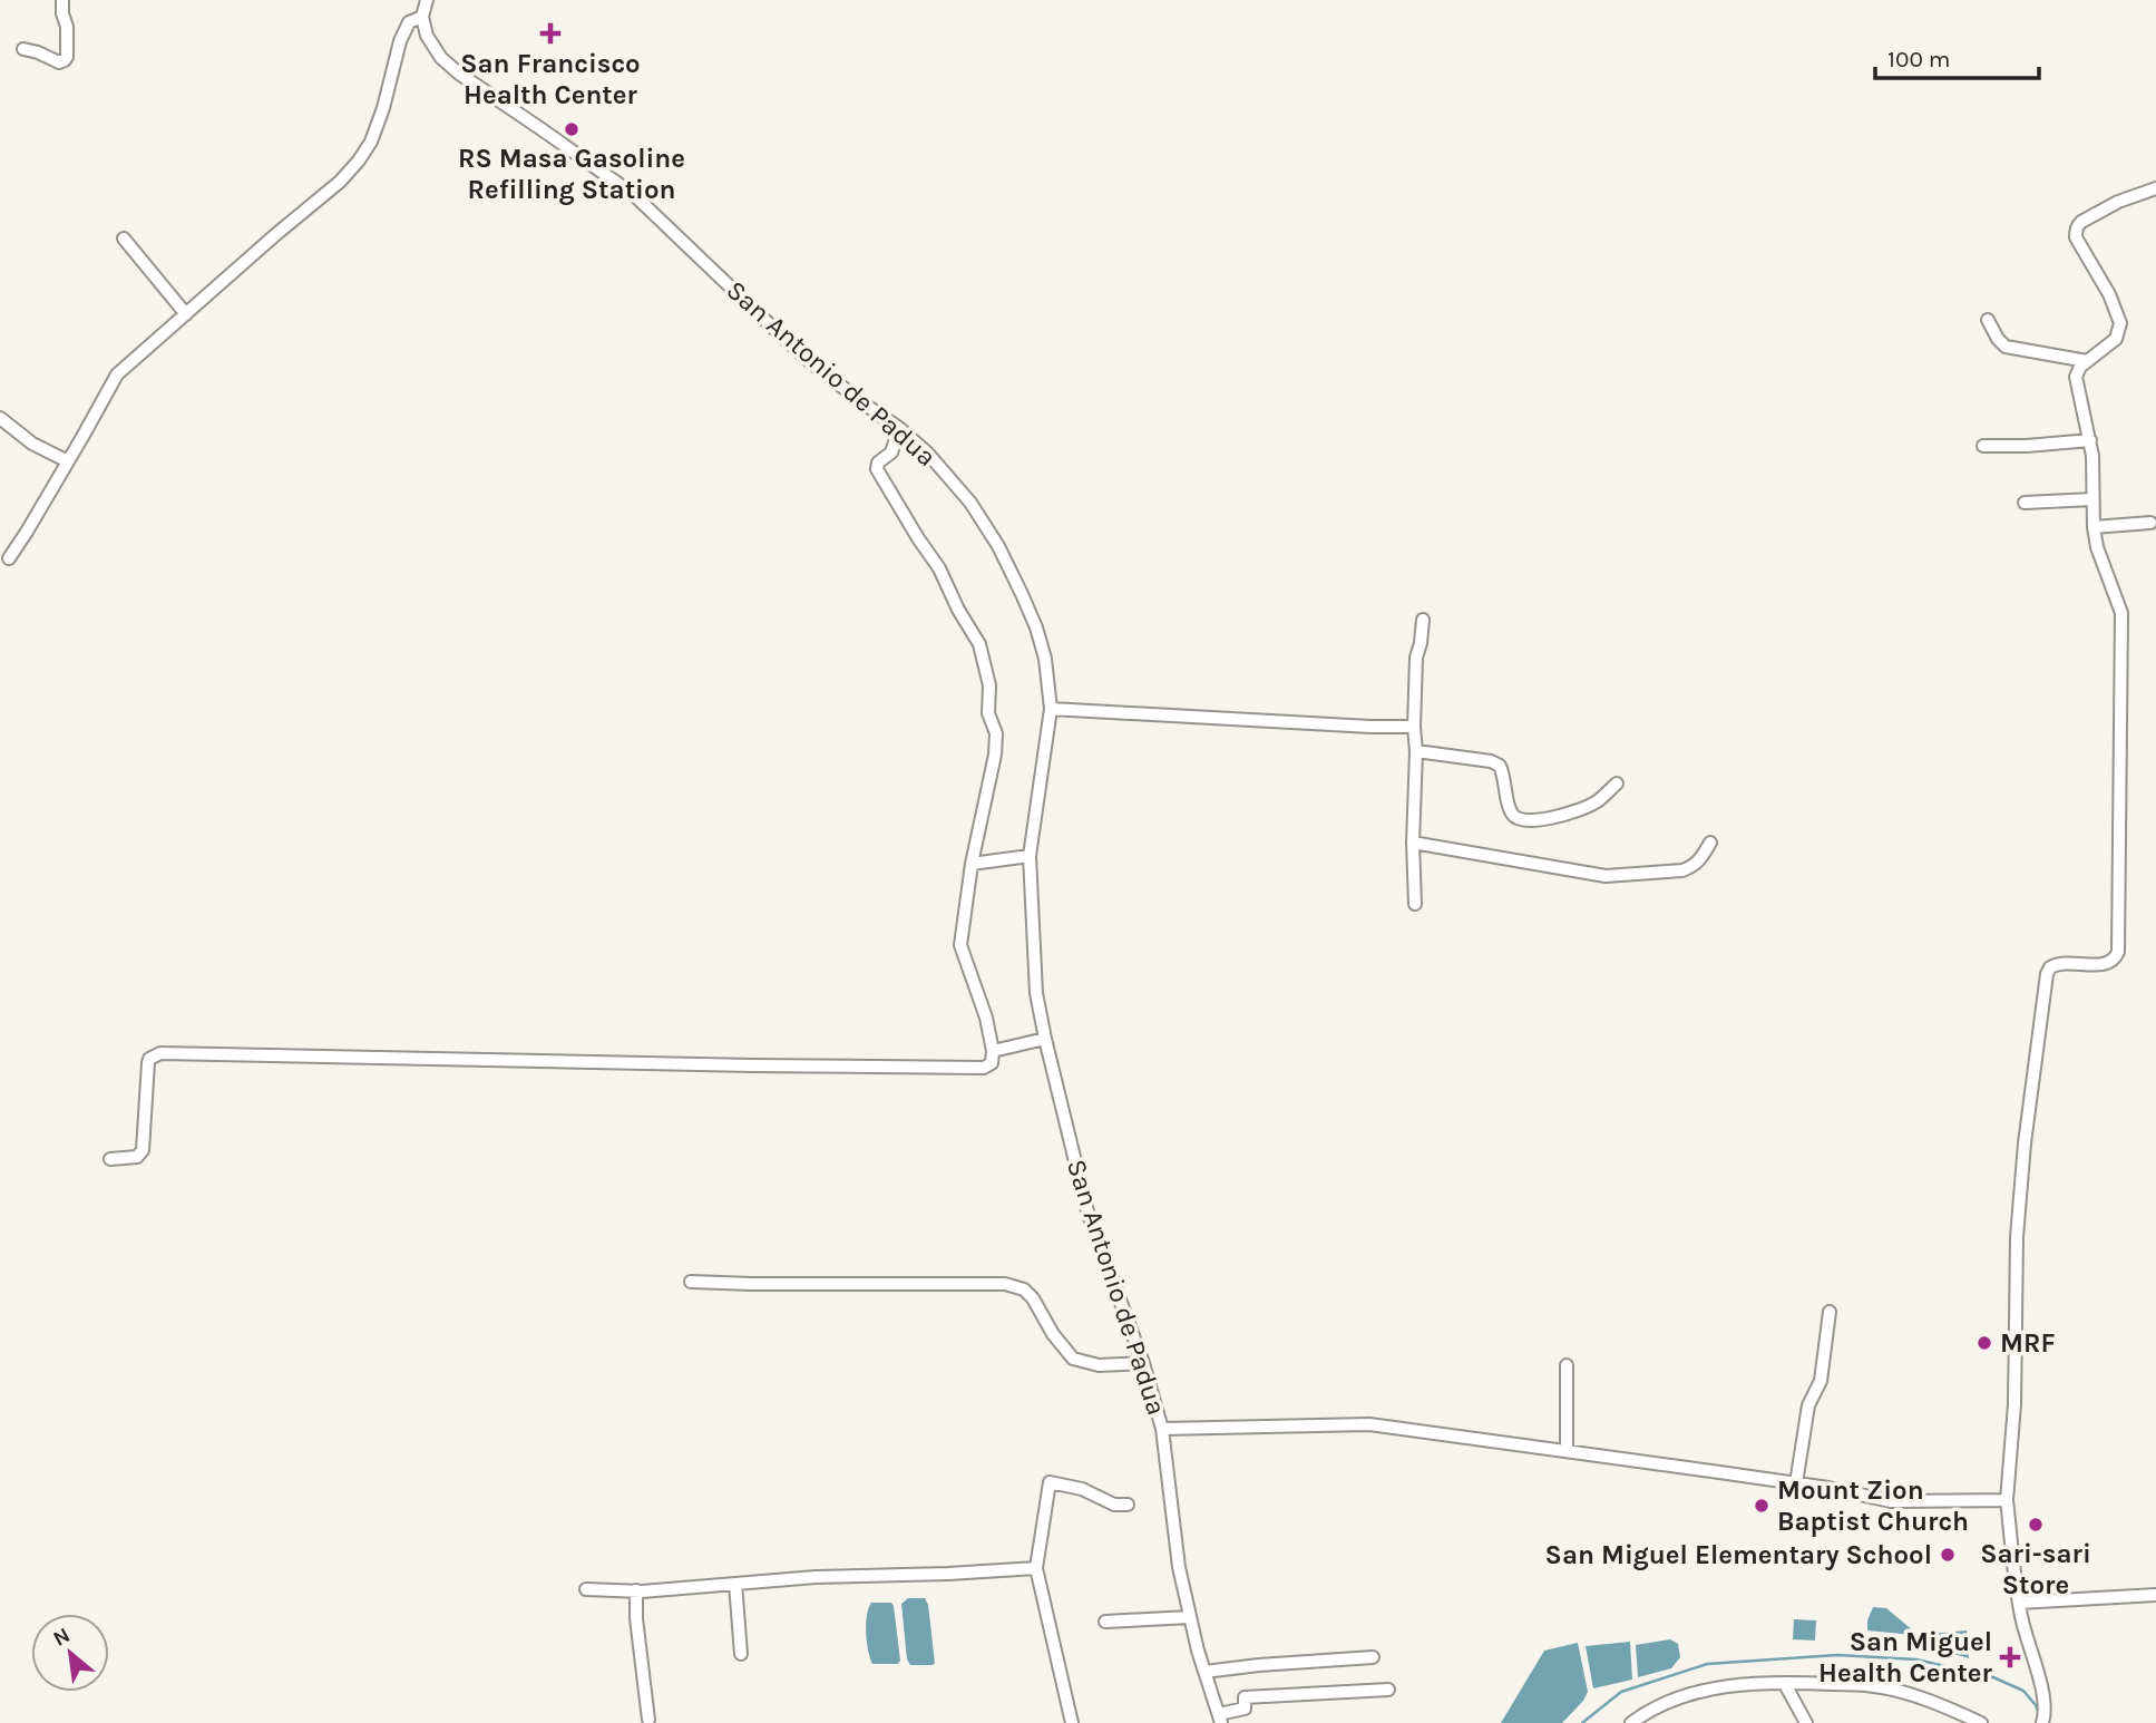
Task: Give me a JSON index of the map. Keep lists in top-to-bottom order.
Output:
{
  "streets": {
    "street": ["San Antonio de Padua"]
  },
  "places": {
    "health": ["San Francisco Health Center", "San Miguel Health Center"],
    "other": [
      "RS Masa Gasoline Refilling Station",
      "MRF",
      "Mount Zion Baptist Church",
      "Sari-sari Store",
      "San Miguel Elementary School"
    ]
  },
  "scale_bar": "100 m",
  "north": "top left"
}
